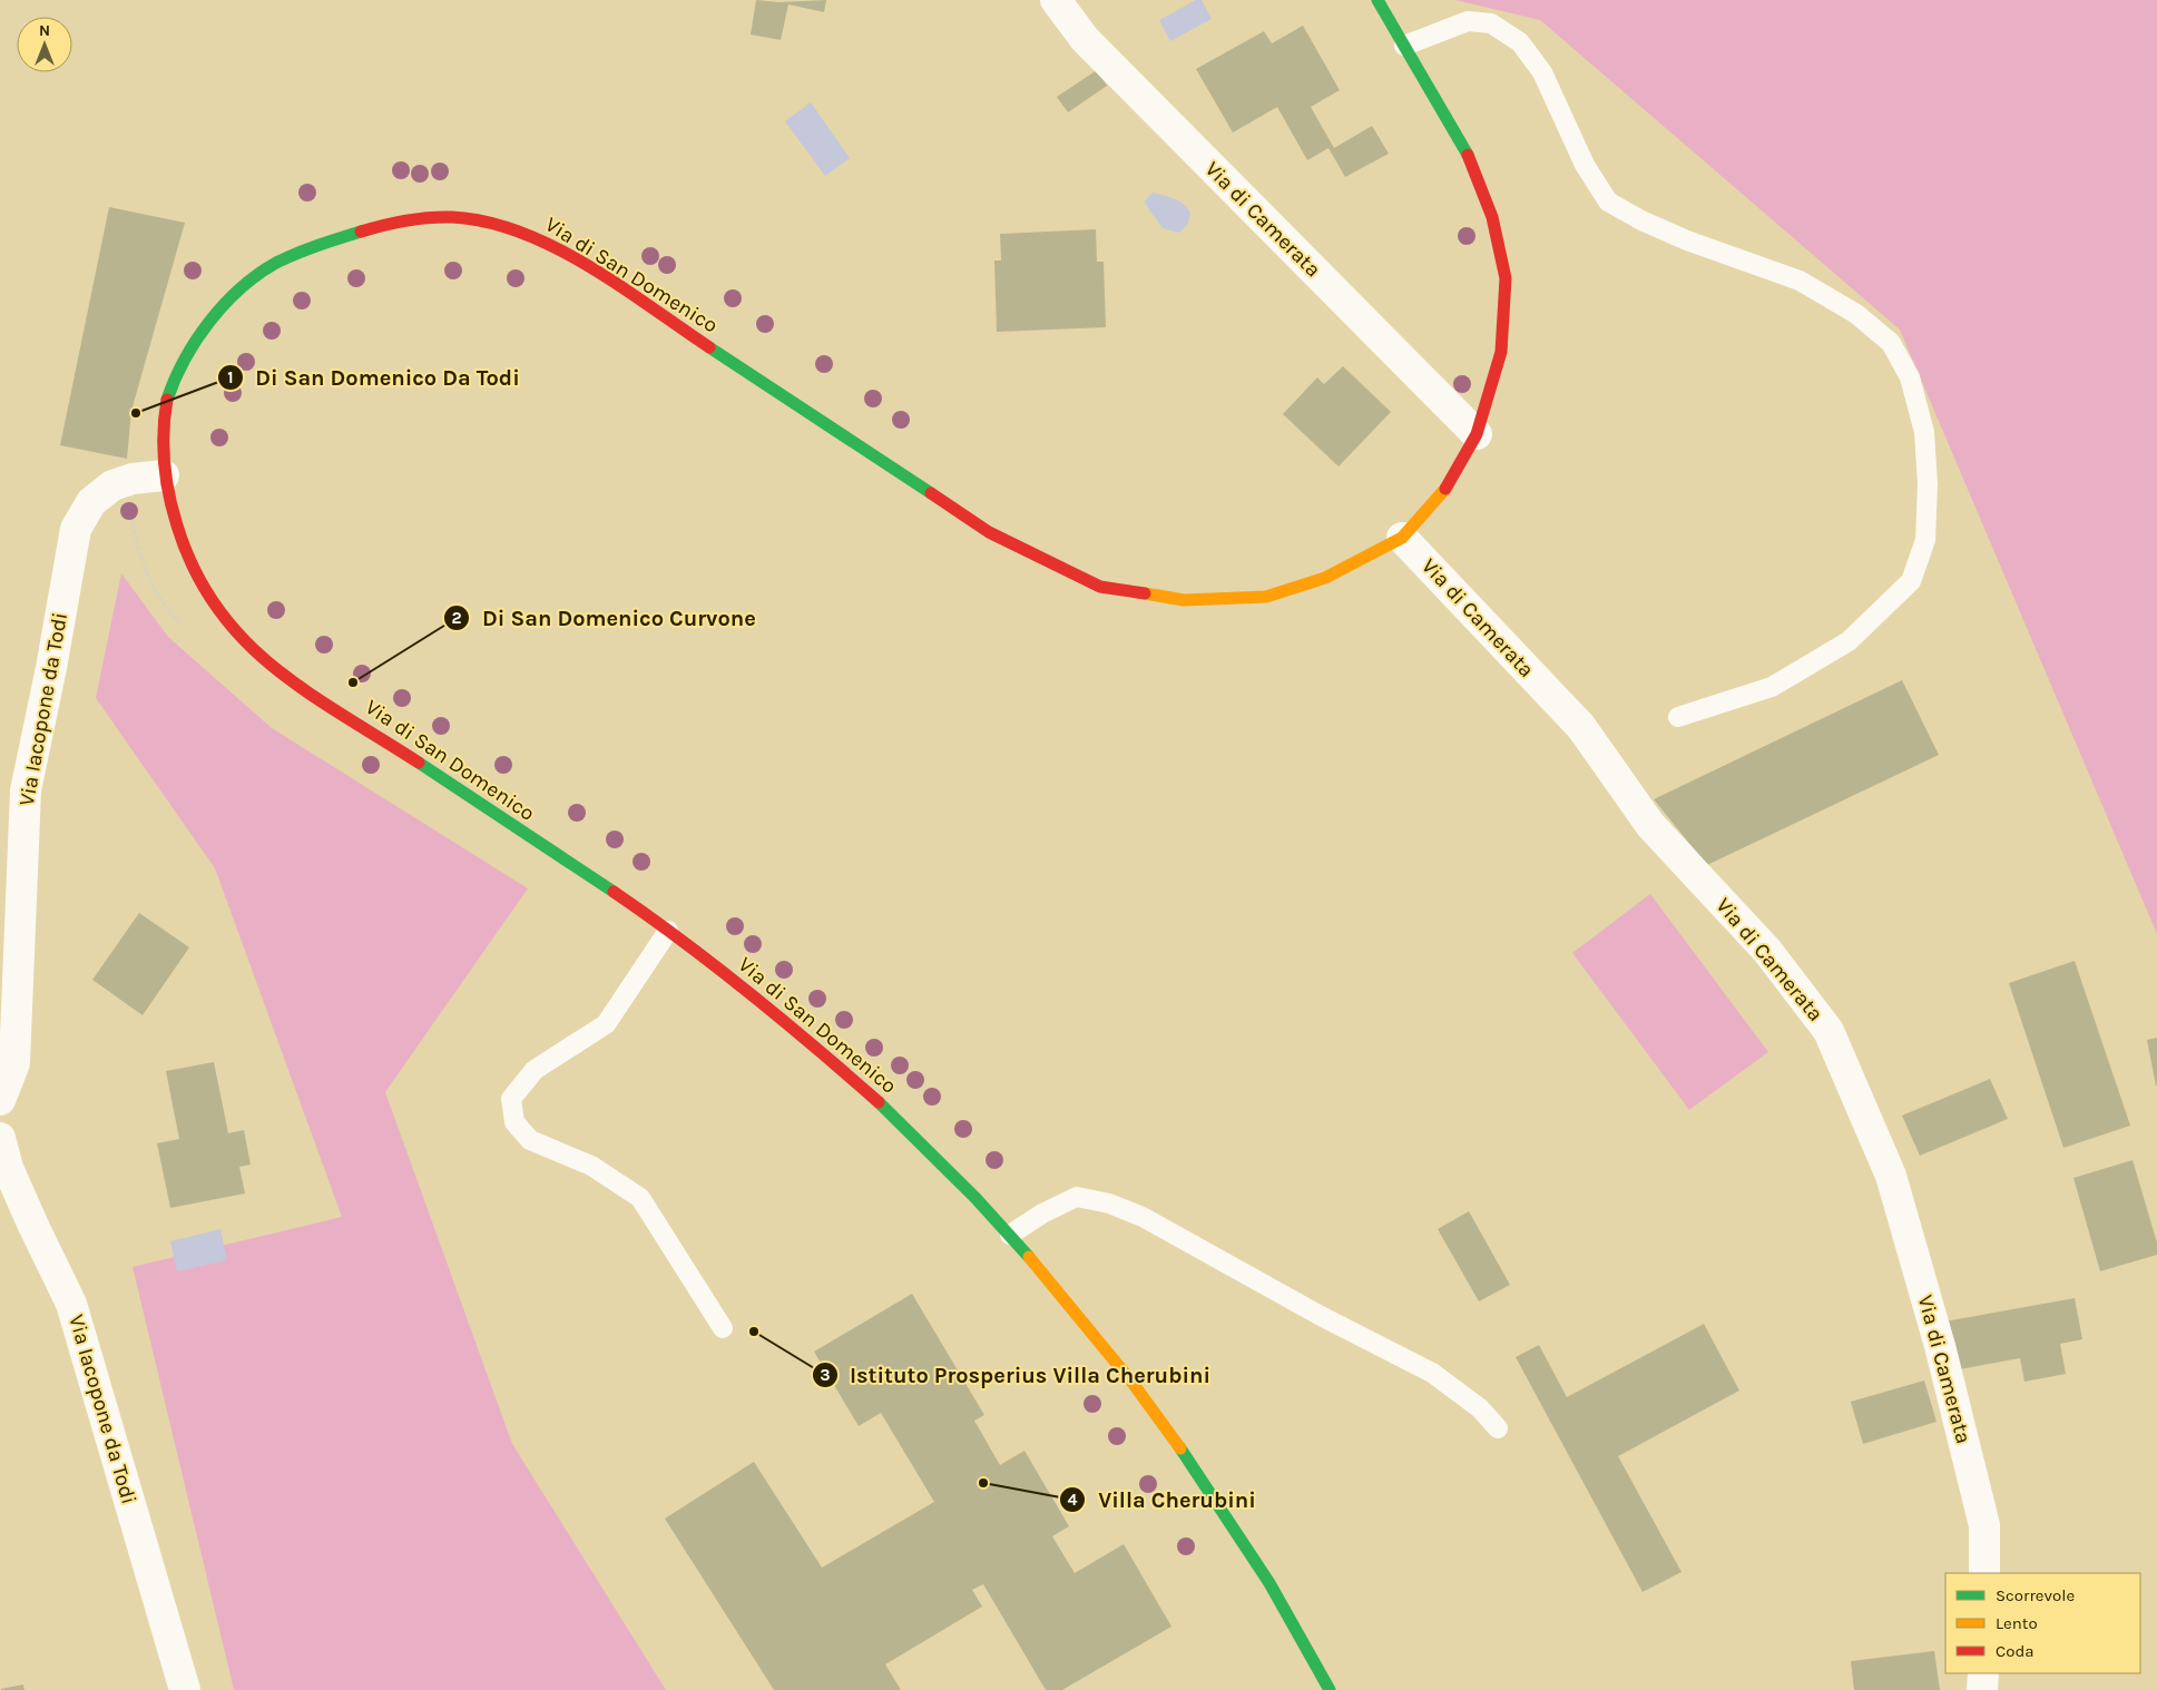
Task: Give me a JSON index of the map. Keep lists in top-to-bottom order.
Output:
{
  "streets": {
    "main road": ["Via di San Domenico"],
    "street": ["Via di Camerata", "Via Iacopone da Todi"]
  },
  "crossings": [
    ["Via di Camerata", "Via di San Domenico"],
    ["Via di San Domenico", "Via Iacopone da Todi"]
  ],
  "places": [
    "Di San Domenico Da Todi",
    "Di San Domenico Curvone",
    "Istituto Prosperius Villa Cherubini",
    "Villa Cherubini"
  ],
  "legend": ["Scorrevole", "Lento", "Coda"],
  "north": "top"
}
